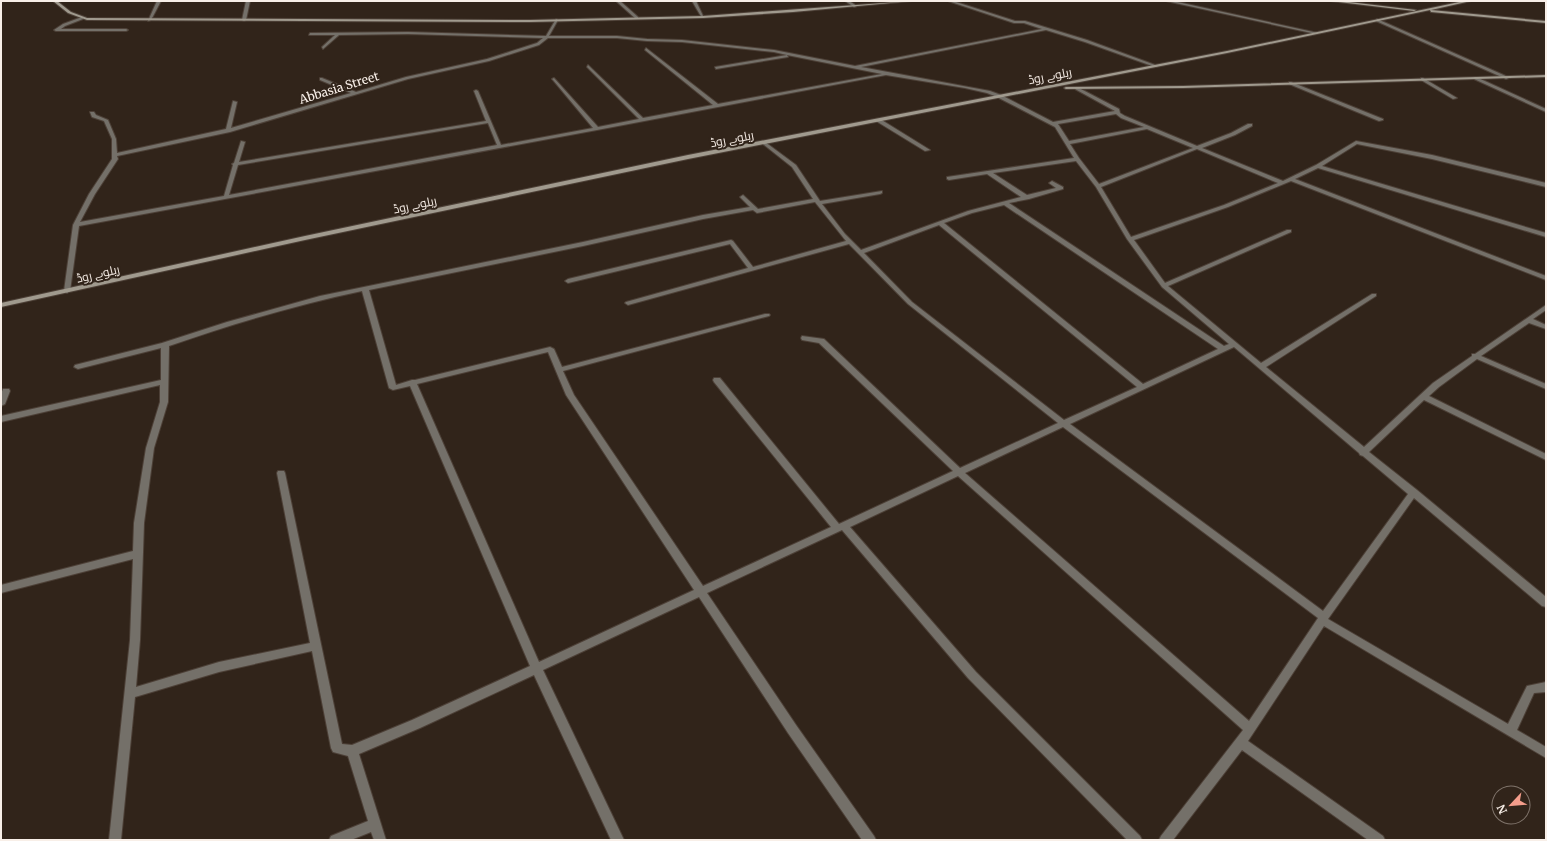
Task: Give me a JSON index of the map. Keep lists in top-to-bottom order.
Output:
{
  "streets": {
    "street": ["ریلوے روڈ", "Abbasia Street"]
  },
  "north": "bottom left"
}
